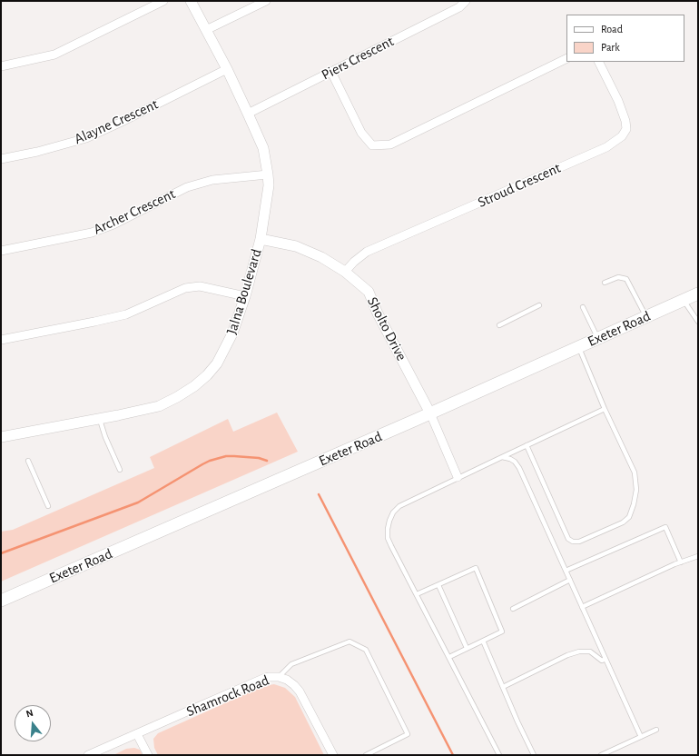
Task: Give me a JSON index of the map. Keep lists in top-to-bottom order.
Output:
{
  "streets": {
    "main road": ["Exeter Road"],
    "street": [
      "Piers Crescent",
      "Alayne Crescent",
      "Stroud Crescent",
      "Archer Crescent",
      "Jalna Boulevard",
      "Sholto Drive",
      "Shamrock Road"
    ]
  },
  "crossings": [
    ["Piers Crescent", "Jalna Boulevard"],
    ["Alayne Crescent", "Jalna Boulevard"],
    ["Stroud Crescent", "Sholto Drive"],
    ["Archer Crescent", "Jalna Boulevard"],
    ["Jalna Boulevard", "Sholto Drive"],
    ["Sholto Drive", "Exeter Road"]
  ],
  "legend": ["Road", "Park"],
  "north": "top"
}
